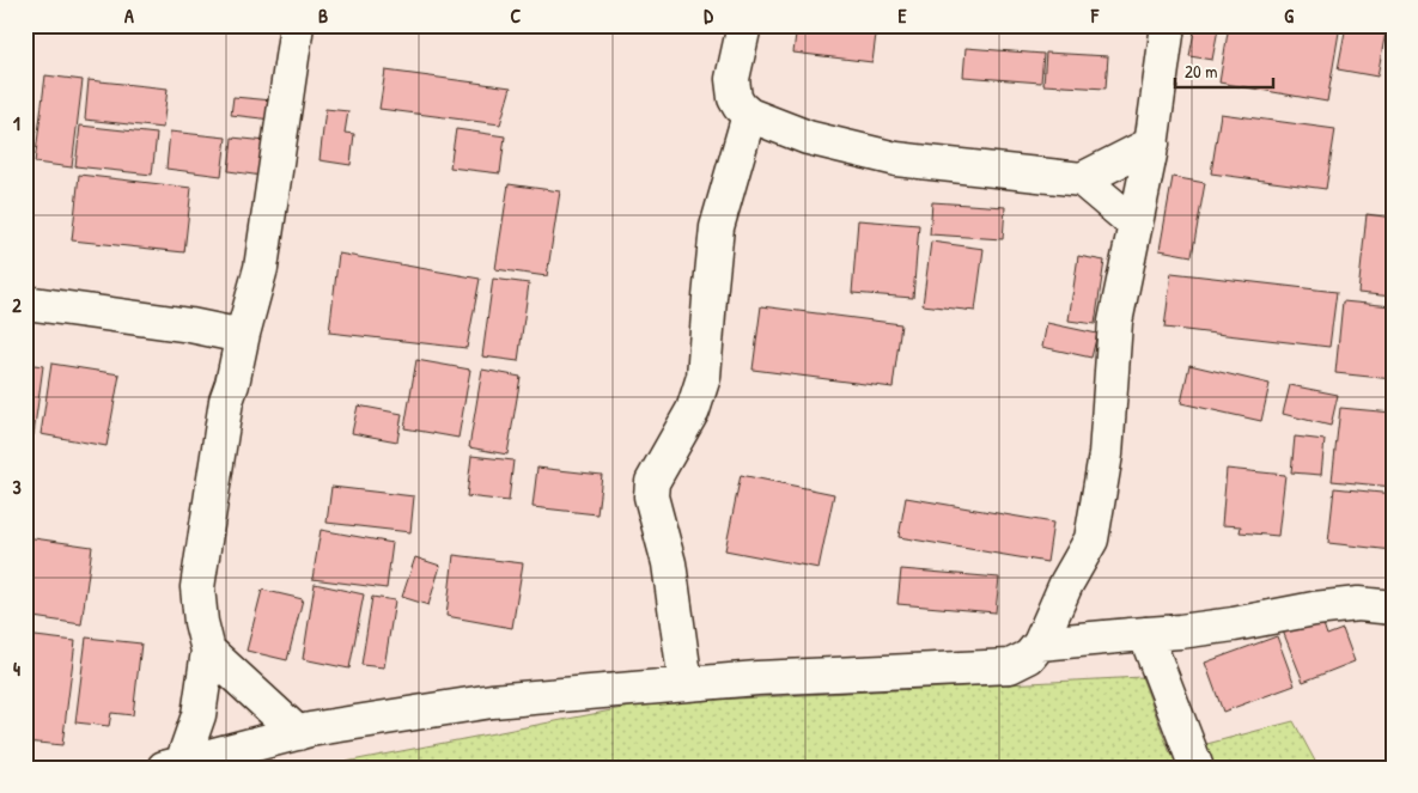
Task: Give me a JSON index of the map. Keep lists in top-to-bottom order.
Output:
{
  "scale_bar": "20 m",
  "grid": {
    "columns": [
      "A",
      "B",
      "C",
      "D",
      "E",
      "F",
      "G"
    ],
    "rows": [
      "1",
      "2",
      "3",
      "4"
    ]
  }
}
